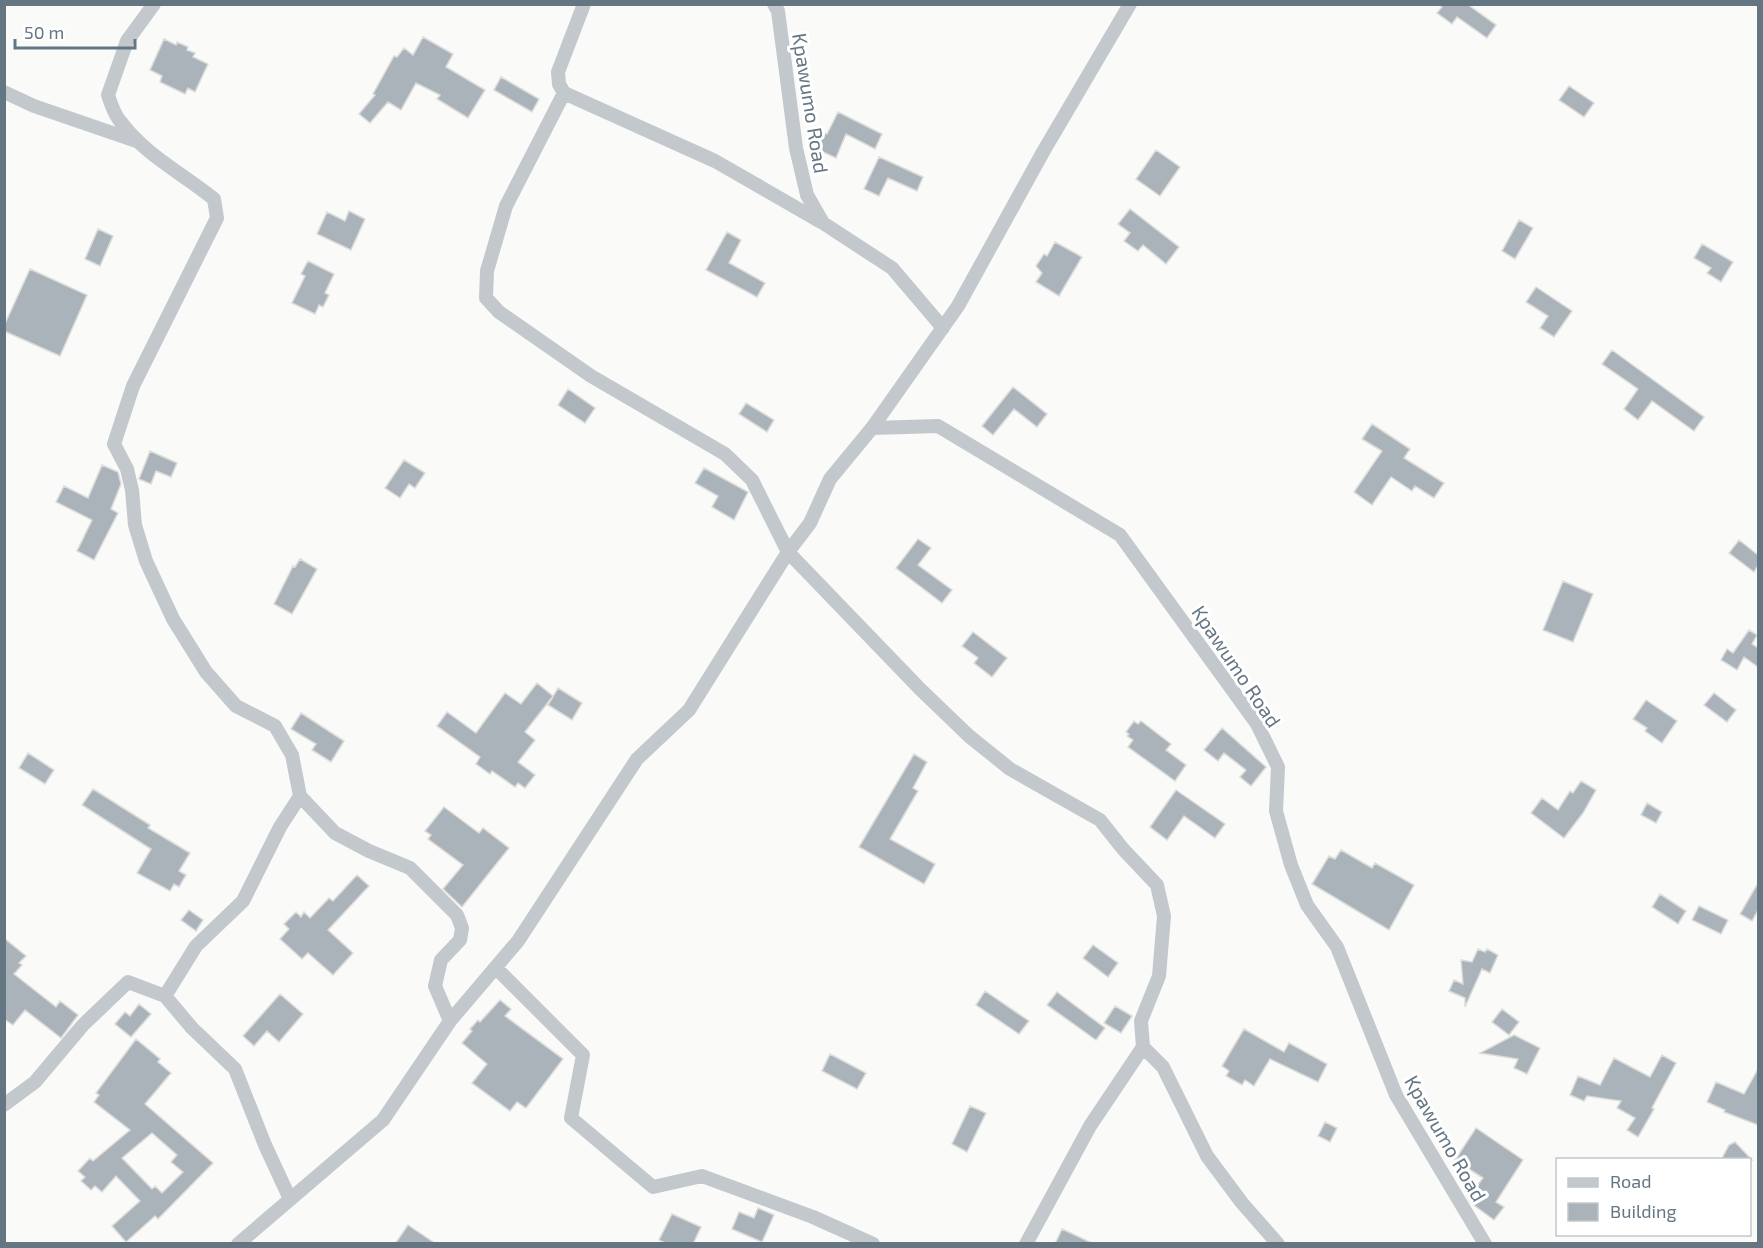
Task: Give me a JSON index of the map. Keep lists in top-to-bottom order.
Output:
{
  "streets": {
    "street": ["Kpawumo Road"]
  },
  "legend": ["Road", "Building"],
  "scale_bar": "50 m"
}
